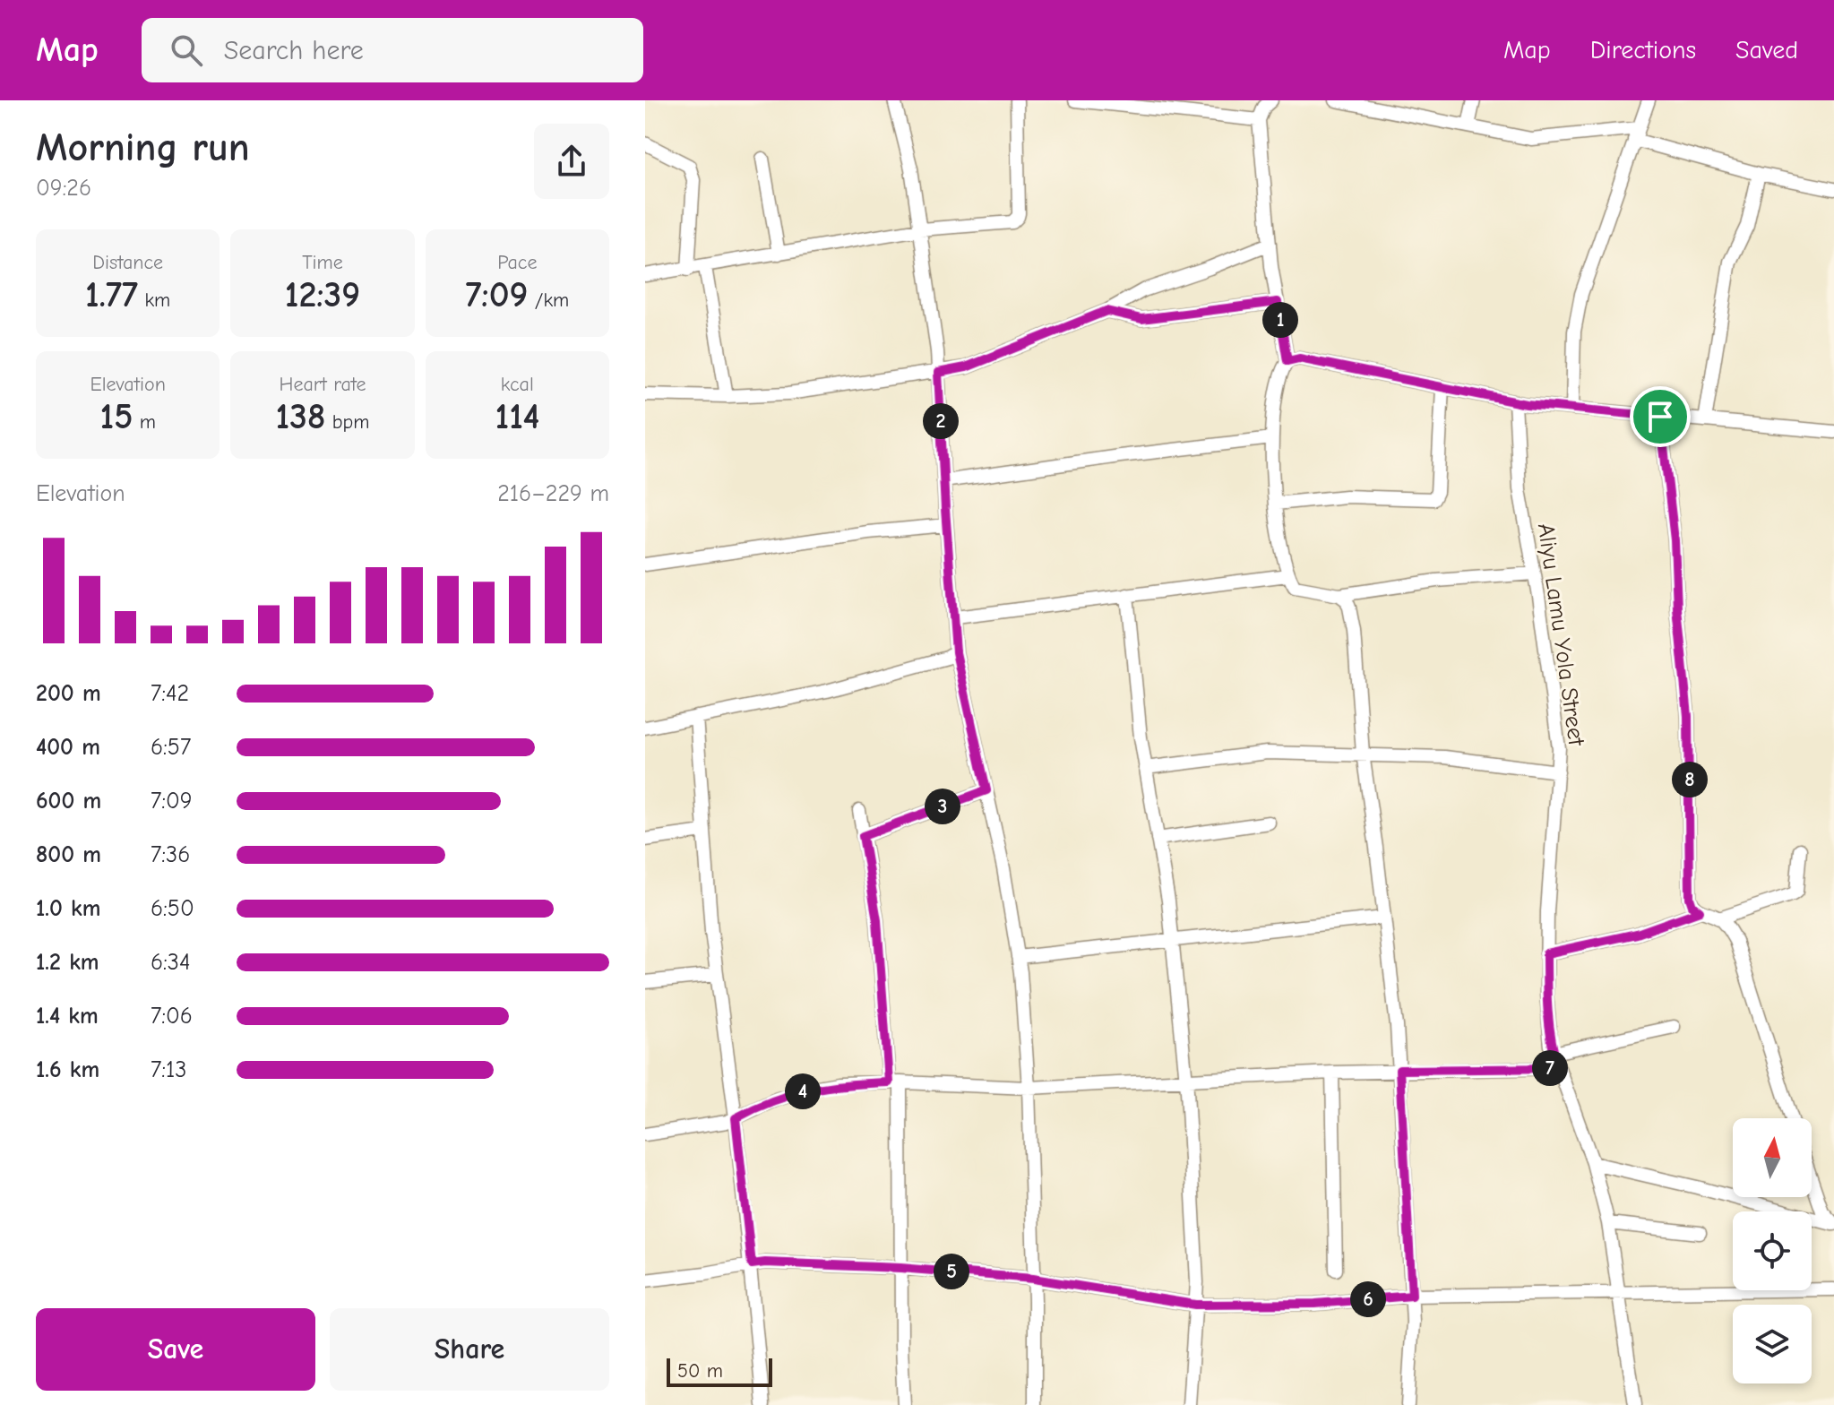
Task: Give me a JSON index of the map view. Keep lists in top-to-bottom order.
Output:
{
  "streets": {
    "street": ["Aliyu Lamu Yola Street"]
  },
  "scale_bar": "50 m",
  "north": "top",
  "page": {
    "header": "Map",
    "search": "Search here",
    "nav": ["Map", "Directions", "Saved"],
    "heading": ["Morning run", "09:26"],
    "stats": [
      ["Distance", "1.77 km"],
      ["Time", "12:39"],
      ["Pace", "7:09 /km"],
      ["Elevation", "15 m"],
      ["Heart rate", "138 bpm"],
      ["kcal", "114"]
    ],
    "pins": [
      "1",
      "2",
      "8",
      "3",
      "7",
      "4",
      "5",
      "6"
    ],
    "chart": ["Elevation", "216–229 m"],
    "list": [
      {
        "name": "200 m",
        "note": "7:42"
      },
      {
        "name": "400 m",
        "note": "6:57"
      },
      {
        "name": "600 m",
        "note": "7:09"
      },
      {
        "name": "800 m",
        "note": "7:36"
      },
      {
        "name": "1.0 km",
        "note": "6:50"
      },
      {
        "name": "1.2 km",
        "note": "6:34"
      },
      {
        "name": "1.4 km",
        "note": "7:06"
      },
      {
        "name": "1.6 km",
        "note": "7:13"
      }
    ],
    "buttons": ["Save", "Share"],
    "scale": "50 m"
  }
}
